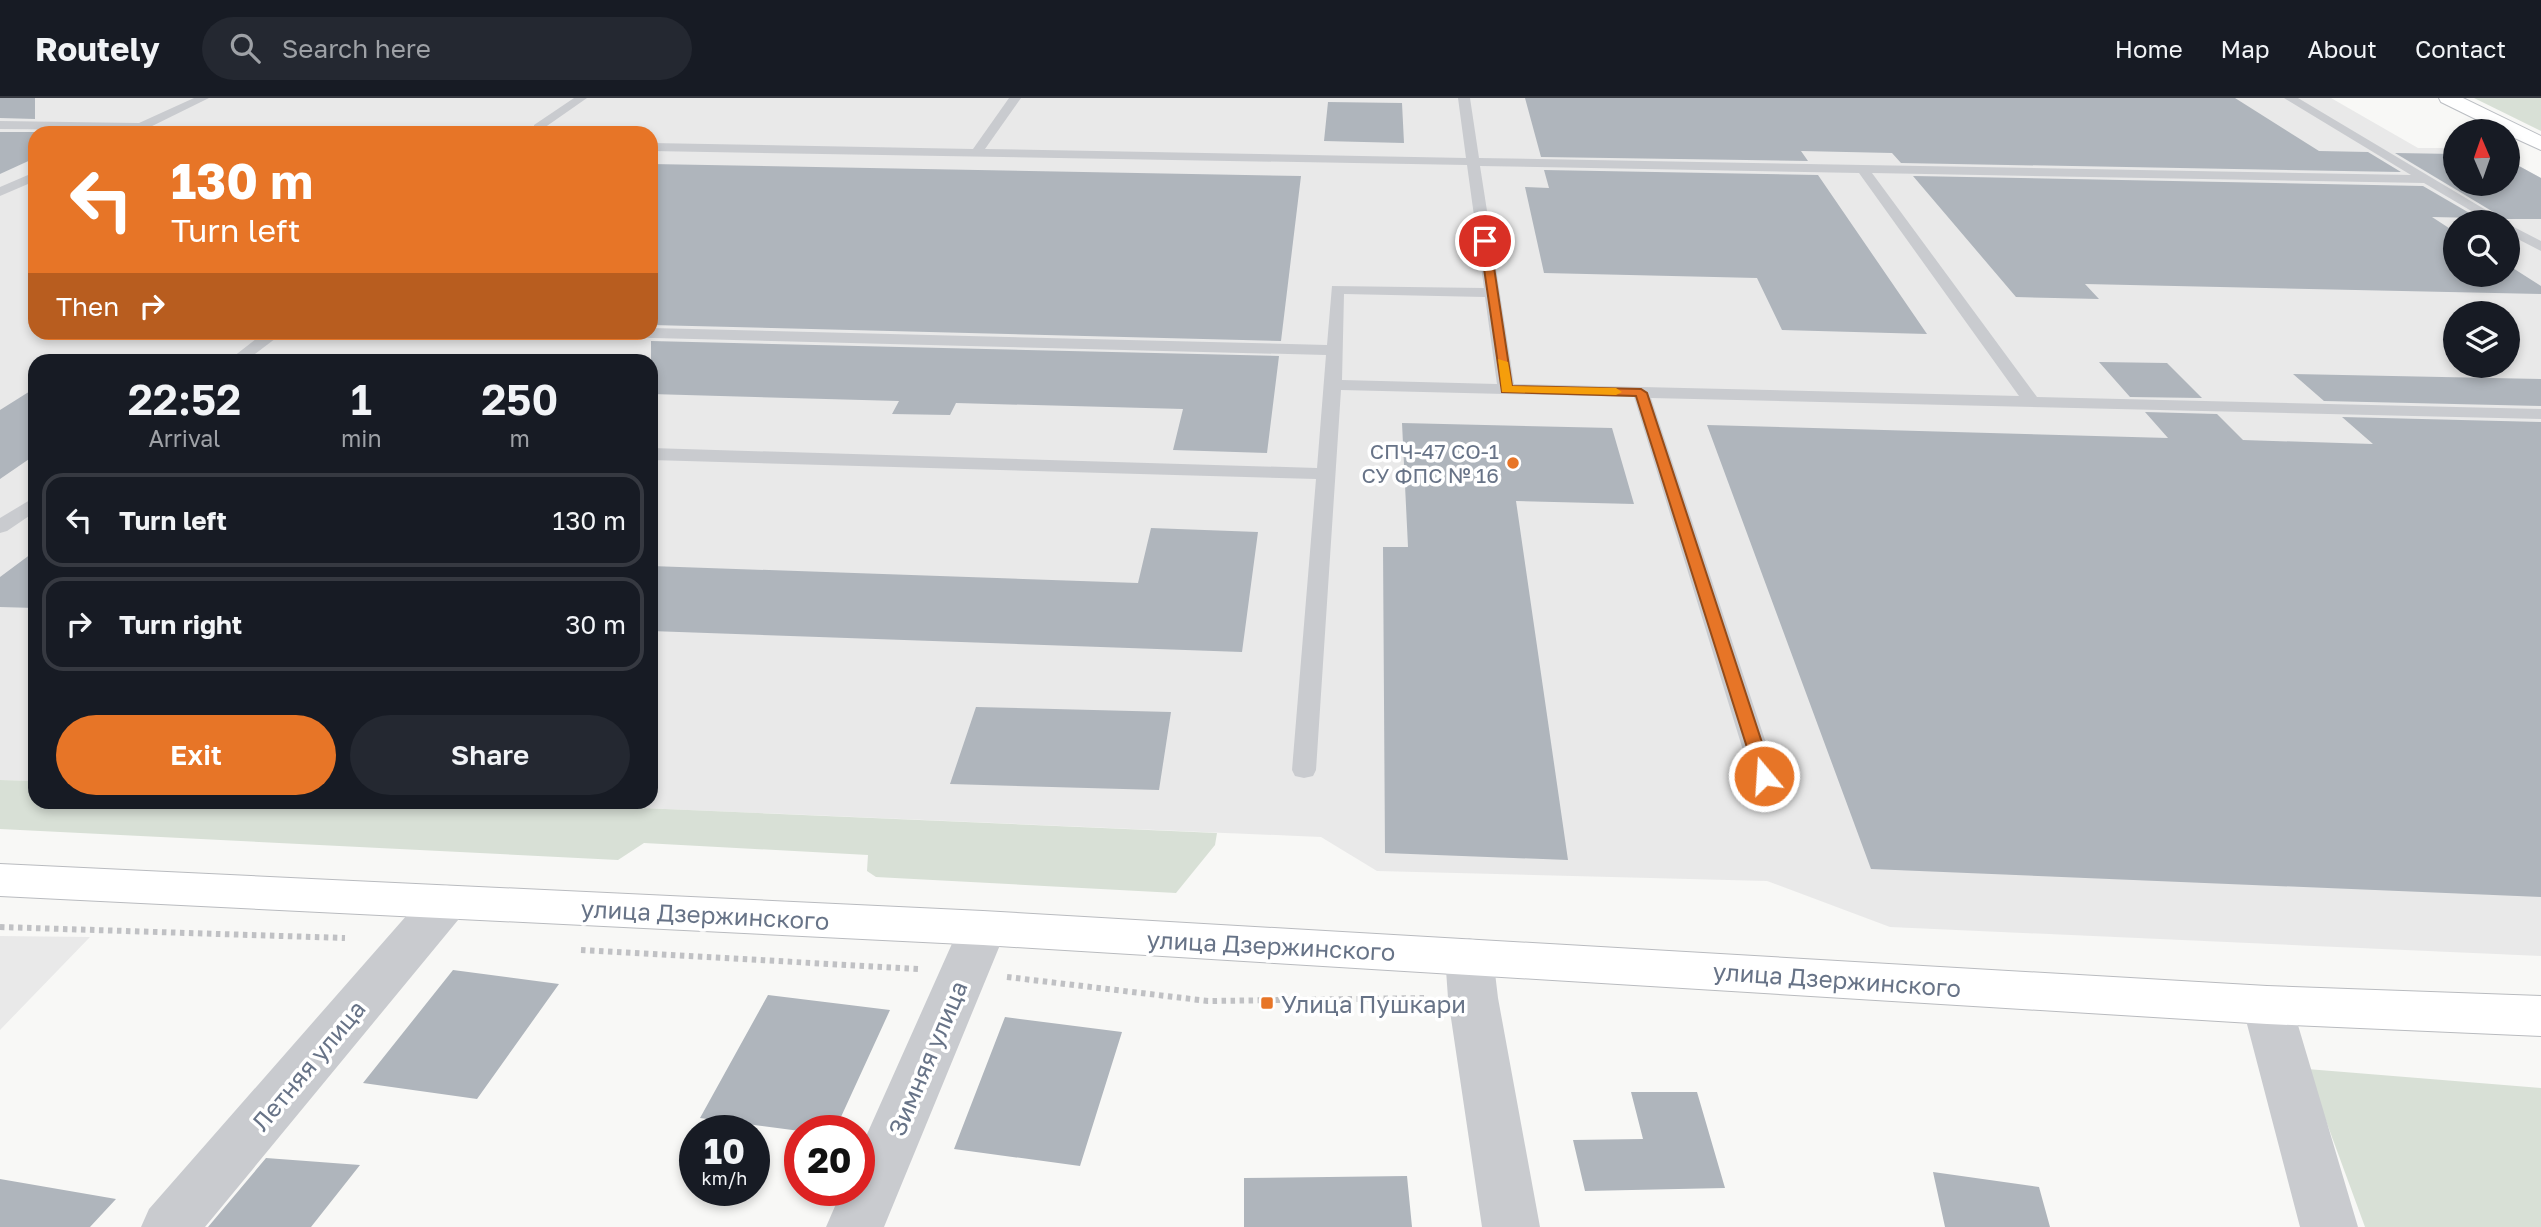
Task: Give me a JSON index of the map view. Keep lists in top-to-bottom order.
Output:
{
  "streets": {
    "main road": ["улица Дзержинского"],
    "street": ["Зимняя улица", "Летняя улица"]
  },
  "crossings": [
    ["улица Дзержинского", "Зимняя улица"],
    ["улица Дзержинского", "Летняя улица"]
  ],
  "places": {
    "other": ["СПЧ-47 СО-1 СУ ФПС № 16"],
    "transit": ["Улица Пушкари"]
  },
  "north": "top",
  "page": {
    "header": "Routely",
    "search": "Search here",
    "nav": [
      "Home",
      "Map",
      "About",
      "Contact"
    ],
    "turn": ["130 m", "Turn left"],
    "then": "Then",
    "eta": [
      "22:52",
      "Arrival",
      "1",
      "min",
      "250",
      "m"
    ],
    "list": [
      {
        "name": "Turn left",
        "value": "130 m"
      },
      {
        "name": "Turn right",
        "value": "30 m"
      }
    ],
    "buttons": ["Exit", "Share"],
    "speed": "10 km/h",
    "limit": "20"
  }
}
